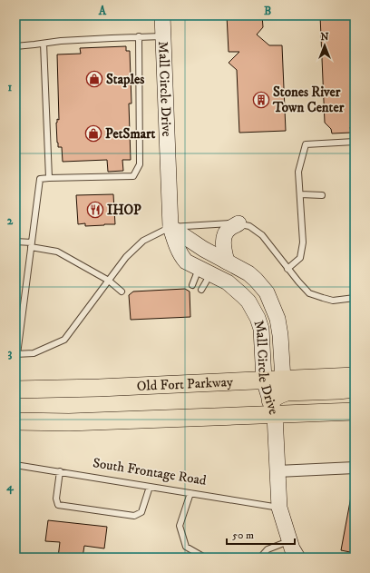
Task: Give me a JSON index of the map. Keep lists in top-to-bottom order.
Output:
{
  "streets": {
    "main road": ["Old Fort Parkway"],
    "street": ["Mall Circle Drive"],
    "lane": ["South Frontage Road"]
  },
  "crossings": [
    ["Mall Circle Drive", "Old Fort Parkway"],
    ["Mall Circle Drive", "South Frontage Road"]
  ],
  "places": {
    "shop": ["Staples", "PetSmart"],
    "building": ["Stones River Town Center"],
    "restaurant": ["IHOP"]
  },
  "scale_bar": "50 m",
  "north": "top",
  "grid": {
    "columns": ["A", "B"],
    "rows": [
      "1",
      "2",
      "3",
      "4"
    ]
  }
}
